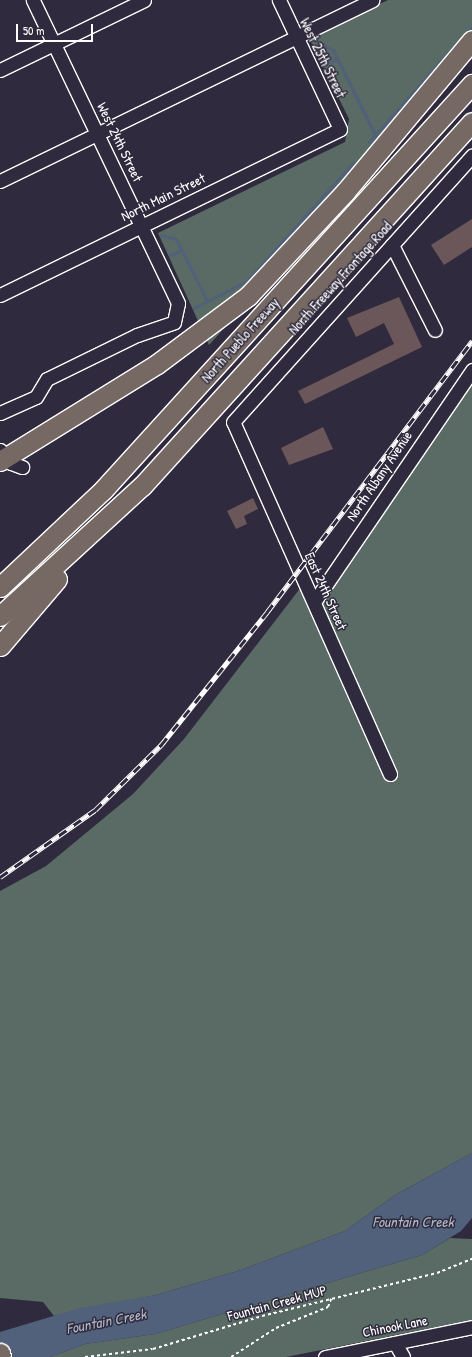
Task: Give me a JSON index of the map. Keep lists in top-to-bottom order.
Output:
{
  "streets": {
    "highway": ["North Pueblo Freeway"],
    "street": [
      "West 25th Street",
      "West 24th Street",
      "North Main Street",
      "North Freeway Frontage Road",
      "North Albany Avenue",
      "East 24th Street",
      "Chinook Lane"
    ],
    "path": ["Fountain Creek MUP"]
  },
  "crossings": [
    ["West 25th Street", "North Main Street"],
    ["West 24th Street", "North Main Street"],
    ["North Freeway Frontage Road", "East 24th Street"],
    ["North Albany Avenue", "East 24th Street"]
  ],
  "water": ["Fountain Creek"],
  "scale_bar": "50 m"
}
